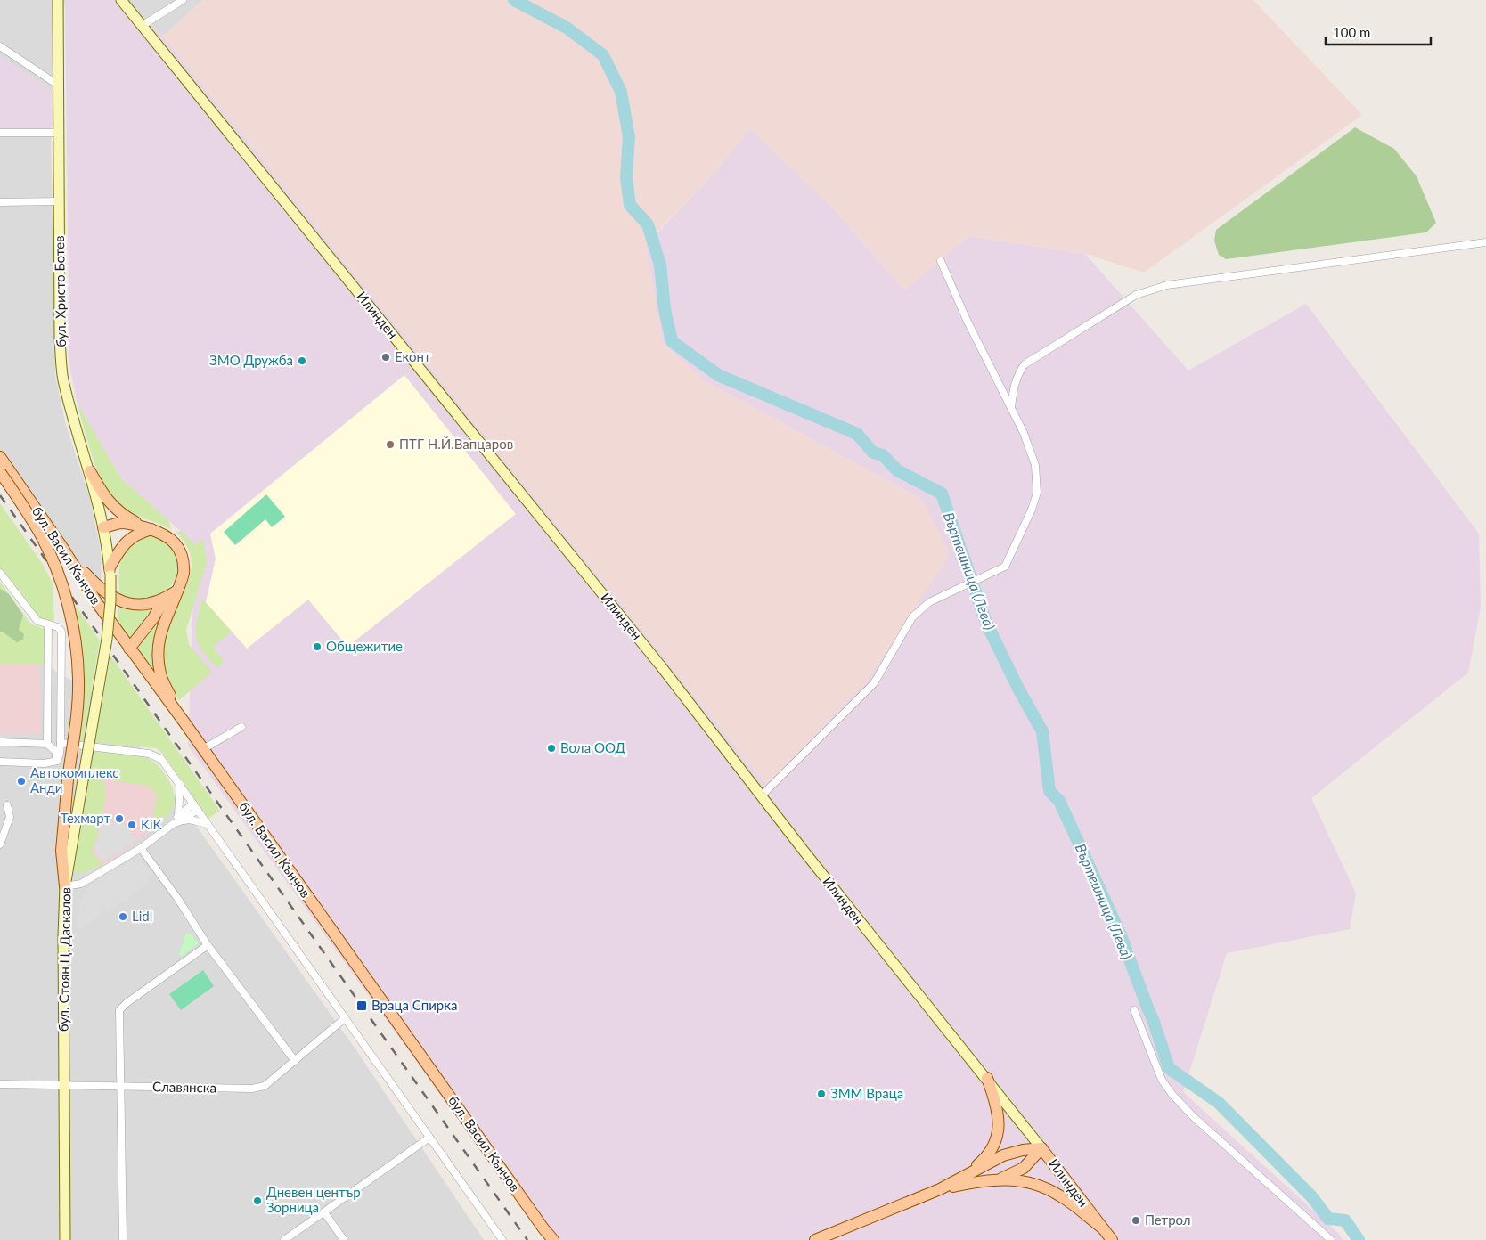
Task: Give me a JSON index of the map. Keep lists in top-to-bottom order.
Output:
{
  "streets": {
    "main road": ["Илинден", "бул. Васил Кънчов"],
    "street": ["бул. Христо Ботев", "бул. Стоян Ц. Даскалов", "Славянска"]
  },
  "crossings": [
    ["бул. Христо Ботев", "бул. Стоян Ц. Даскалов"],
    ["бул. Стоян Ц. Даскалов", "Славянска"]
  ],
  "water": ["Въртешница (Лева)"],
  "places": {
    "other": [
      "Еконт",
      "ЗМО Дружба",
      "ПТГ Н.Й.Вапцаров",
      "Общежитие",
      "Вола ООД",
      "Автокомплекс Анди",
      "Техмарт",
      "KiK",
      "Lidl",
      "ЗММ Враца",
      "Дневен център Зорница",
      "Петрол"
    ],
    "transit": ["Враца Спирка"]
  },
  "scale_bar": "100 m"
}
